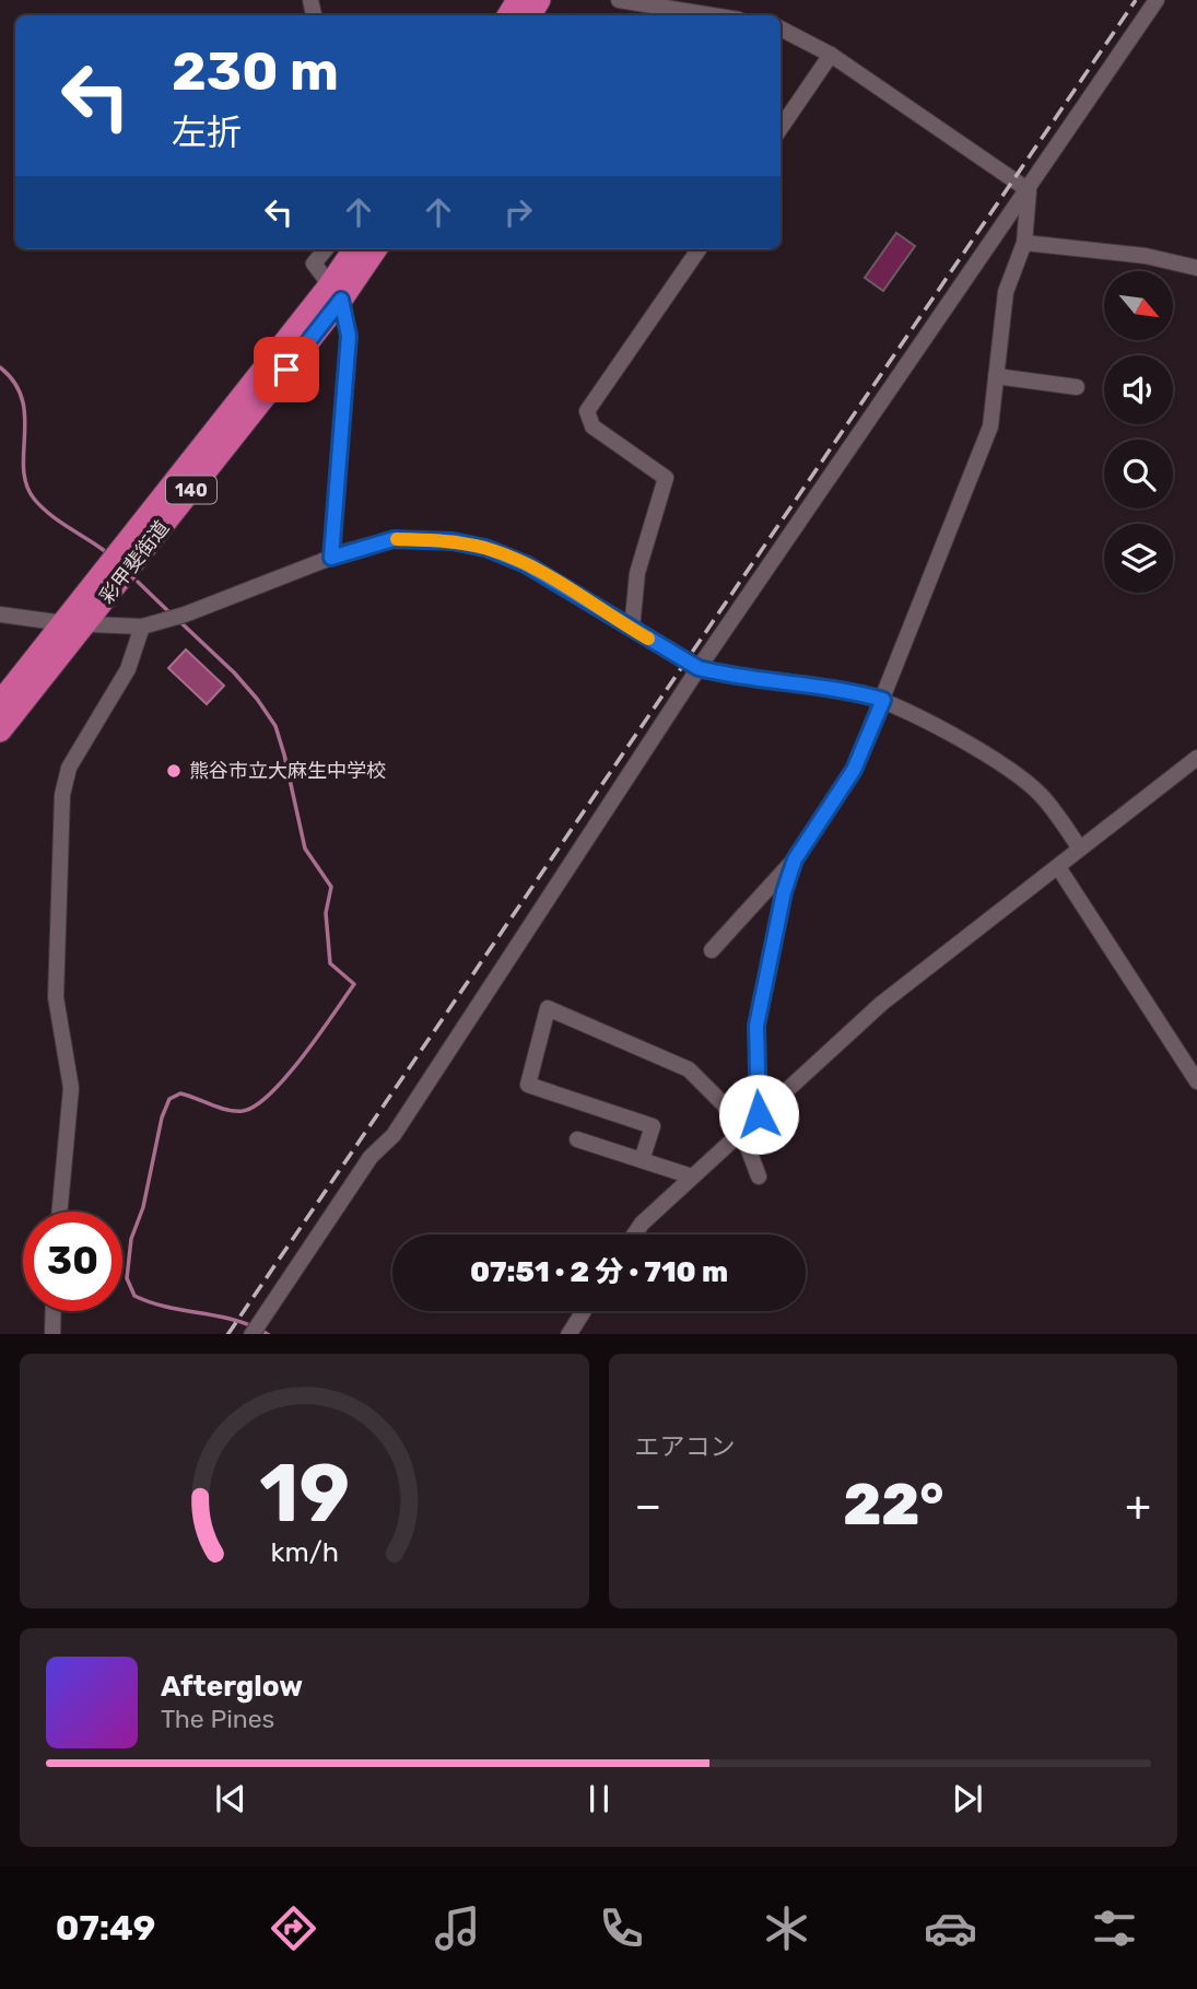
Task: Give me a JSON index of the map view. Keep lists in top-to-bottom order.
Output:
{
  "streets": {
    "highway": ["140", "彩甲斐街道"]
  },
  "places": ["熊谷市立大麻生中学校"],
  "north": "bottom right",
  "page": {
    "turn": ["230 m", "左折"],
    "limit": "30",
    "trip": "07:51 · 2 分 · 710 m",
    "tile": "エアコン",
    "heat": ["−", "22°", "+"],
    "song": ["Afterglow", "The Pines"],
    "tabs": "07:49",
    "gauge": ["19", "km/h"]
  }
}
